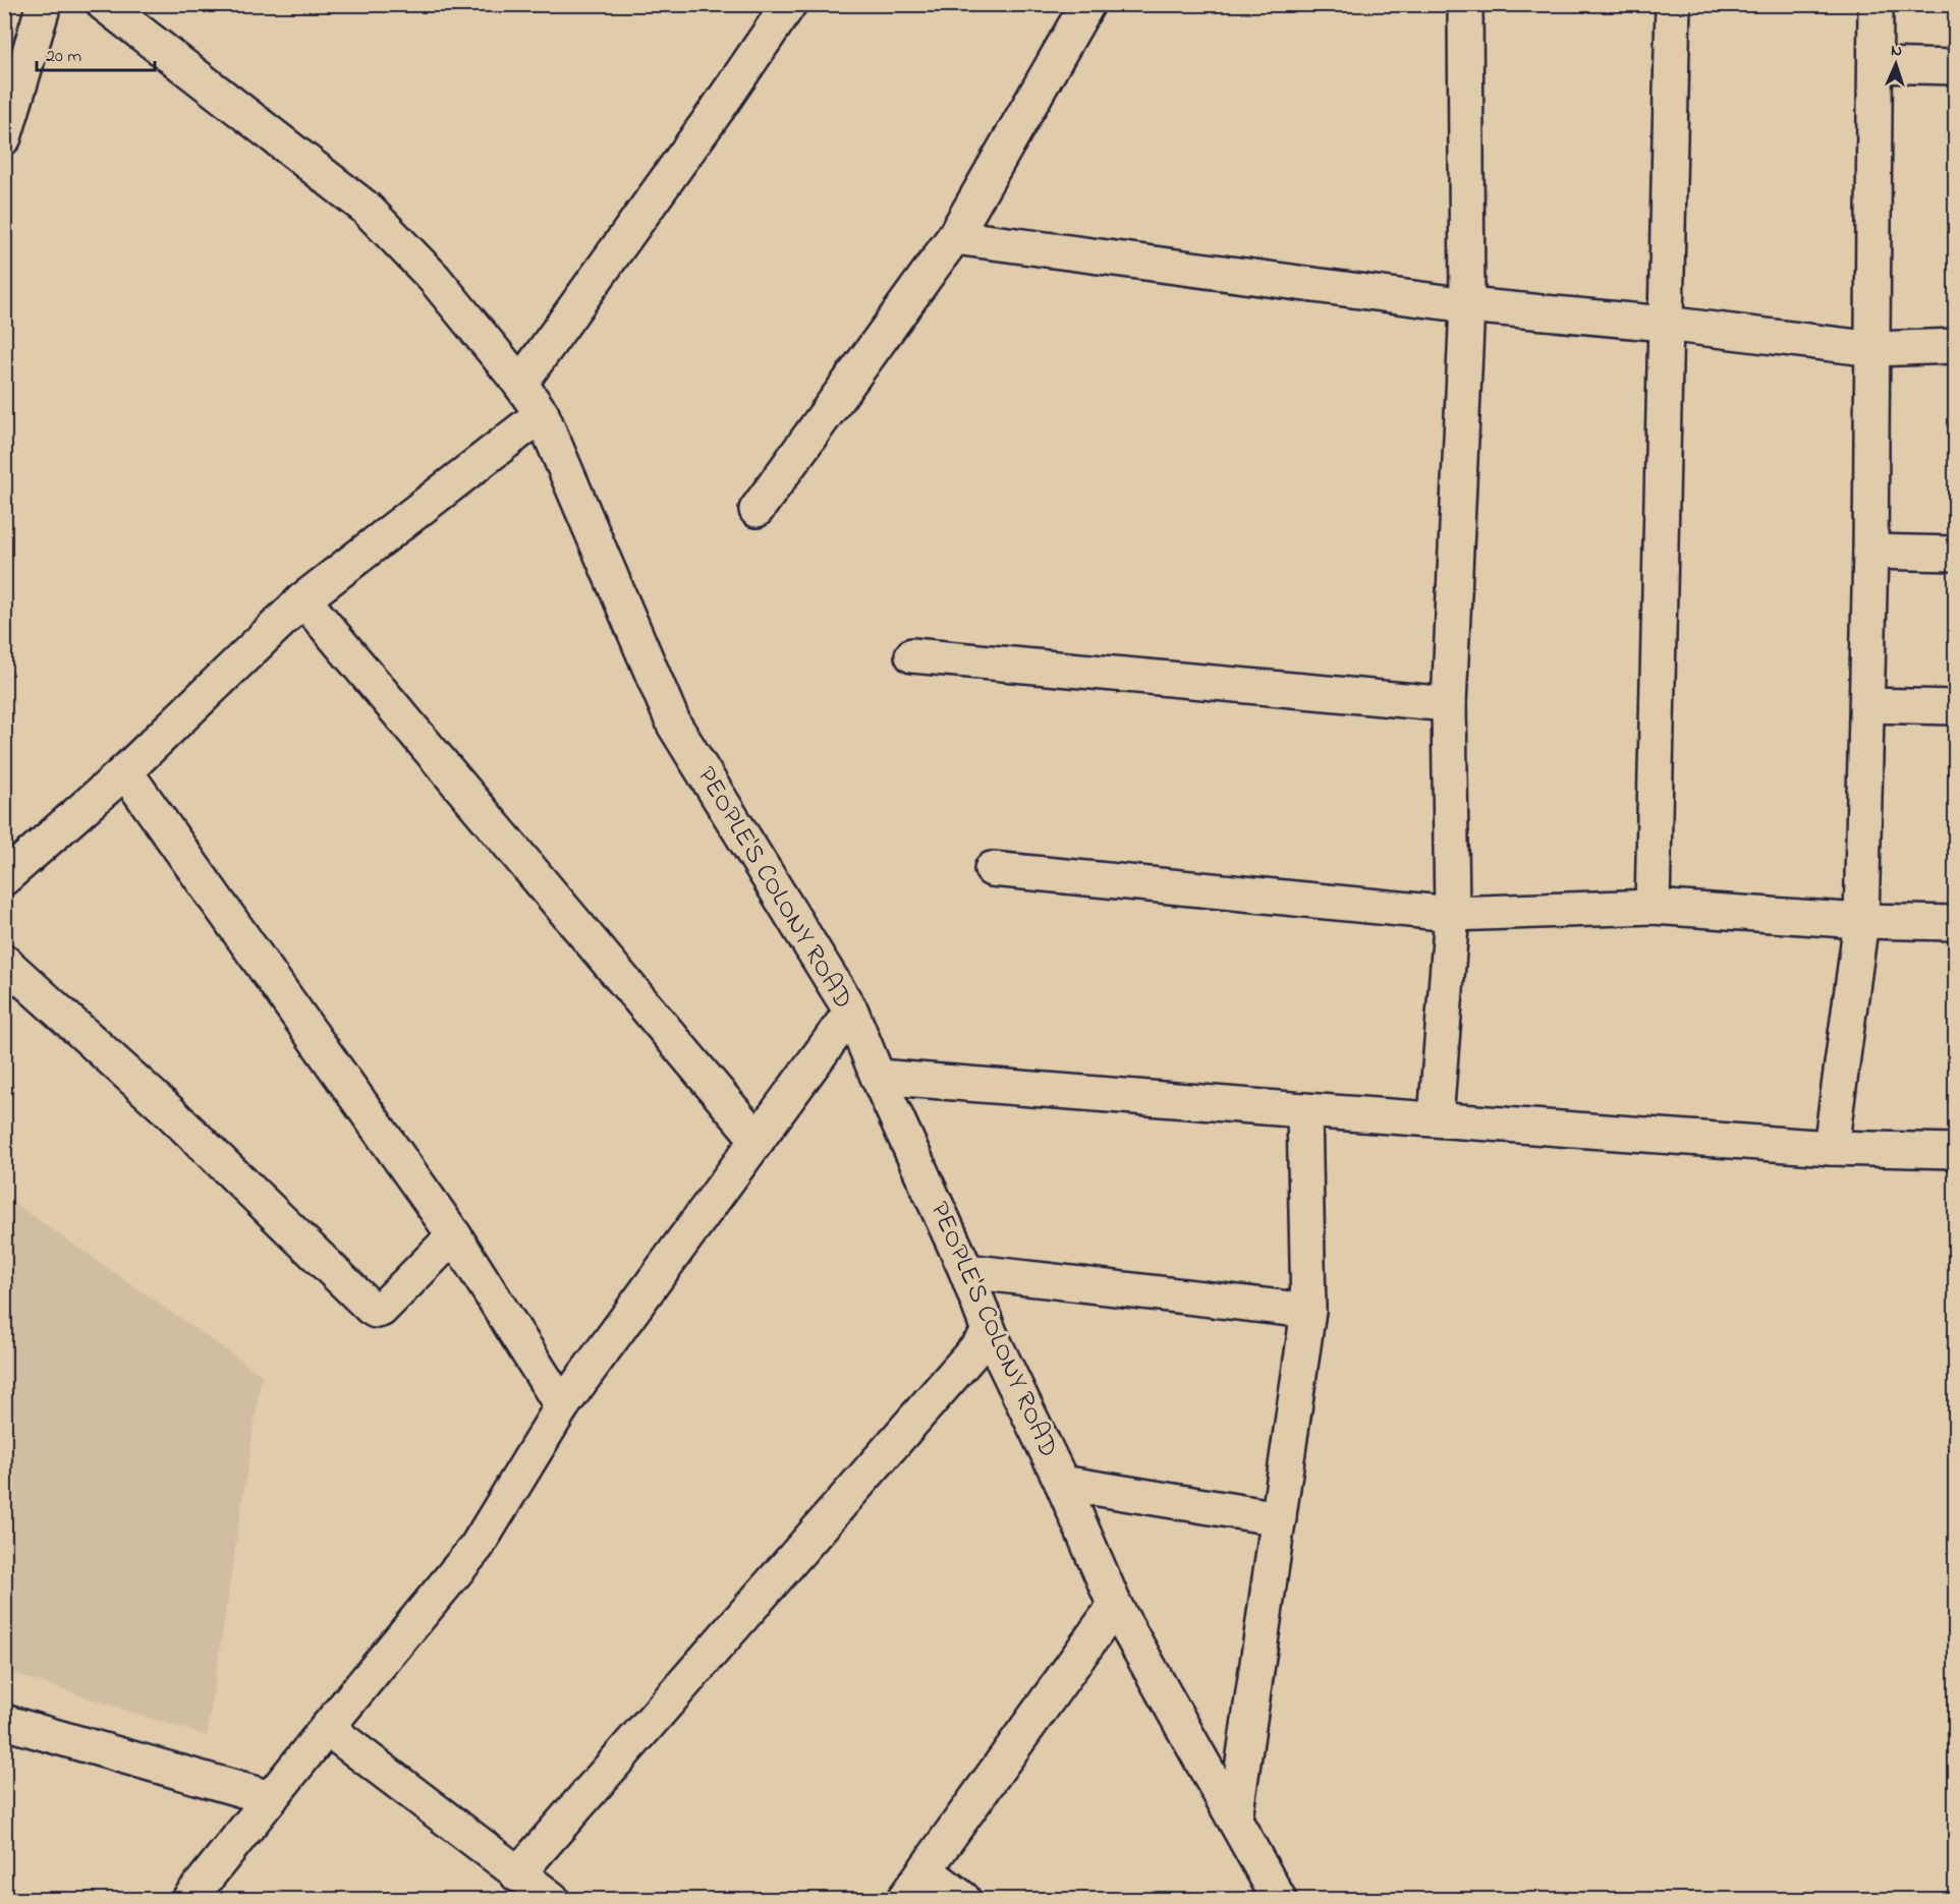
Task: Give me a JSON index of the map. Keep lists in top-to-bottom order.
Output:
{
  "streets": {
    "street": ["PEOPLE'S COLONY ROAD"]
  },
  "scale_bar": "20 m",
  "north": "top"
}
